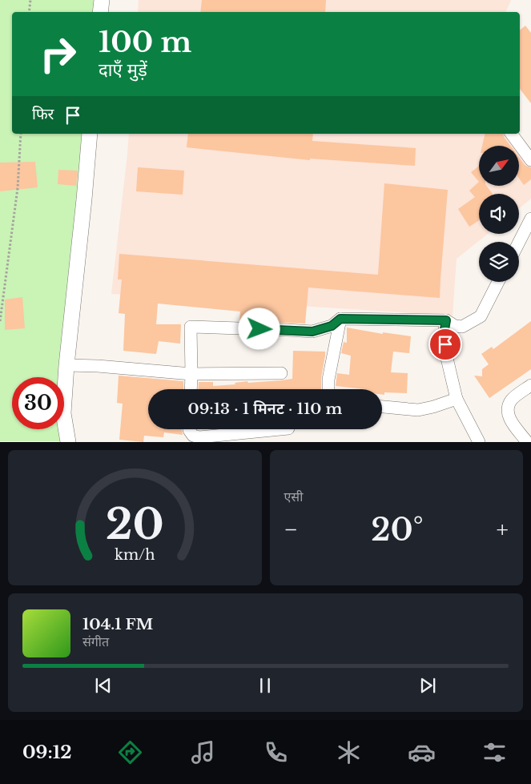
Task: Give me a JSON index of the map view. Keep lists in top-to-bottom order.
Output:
{
  "north": "top right",
  "page": {
    "turn": ["100 m", "दाएँ मुड़ें"],
    "then": "फिर",
    "limit": "30",
    "trip": "09:13 · 1 मिनट · 110 m",
    "tile": "एसी",
    "heat": ["−", "20°", "+"],
    "song": ["104.1 FM", "संगीत"],
    "tabs": "09:12",
    "gauge": ["20", "km/h"]
  }
}
